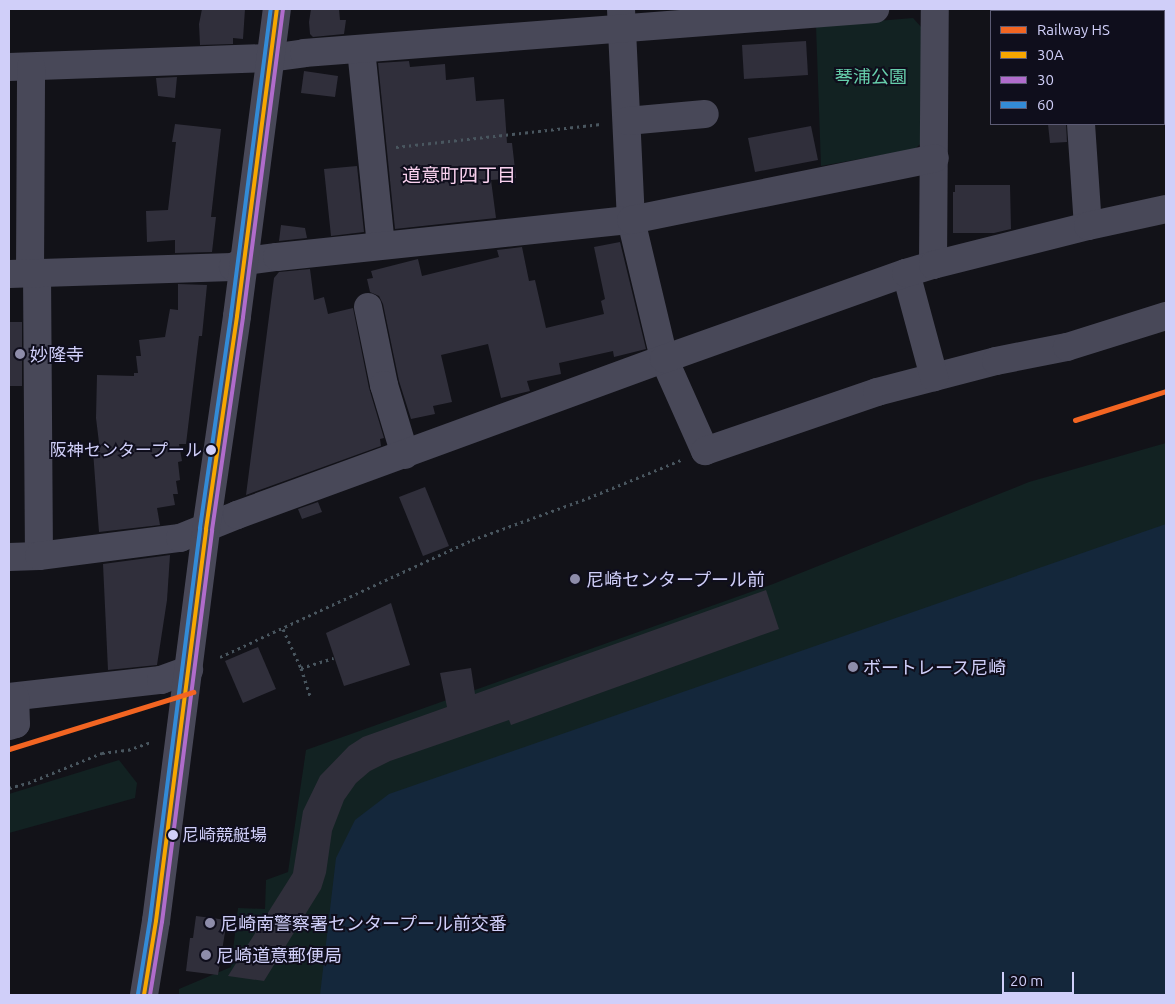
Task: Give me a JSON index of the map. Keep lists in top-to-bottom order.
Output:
{
  "districts": ["道意町四丁目"],
  "parks": ["琴浦公園"],
  "places": [
    "妙隆寺",
    "阪神センタープール",
    "尼崎センタープール前",
    "ボートレース尼崎",
    "尼崎競艇場",
    "尼崎南警察署センタープール前交番",
    "尼崎道意郵便局"
  ],
  "lines": [
    "transit line 30A",
    "transit line 60",
    "transit line 30",
    "rail line HS"
  ],
  "legend": [
    "Railway HS",
    "30A",
    "30",
    "60"
  ],
  "scale_bar": "20 m"
}
